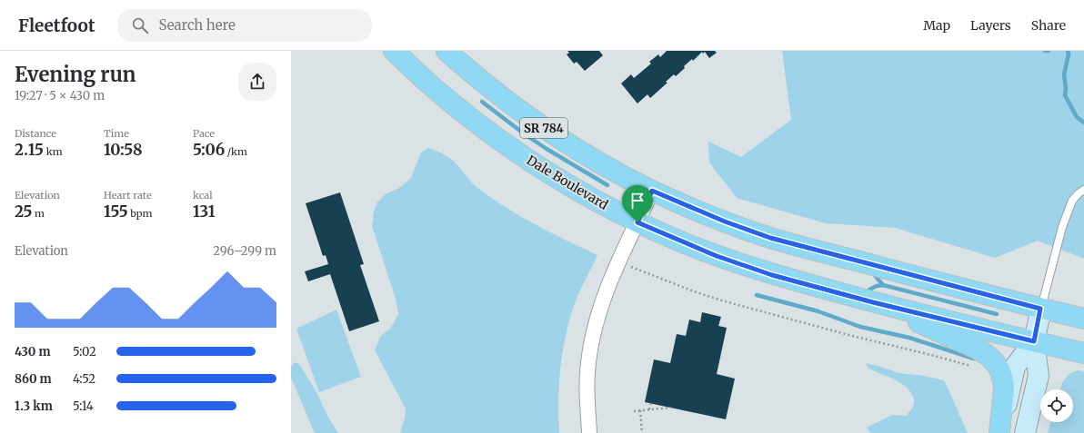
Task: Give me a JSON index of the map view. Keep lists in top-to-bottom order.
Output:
{
  "streets": {
    "main road": ["SR 784", "Dale Boulevard"]
  },
  "page": {
    "header": "Fleetfoot",
    "search": "Search here",
    "nav": ["Map", "Layers", "Share"],
    "heading": ["Evening run", "19:27 · 5 × 430 m"],
    "stats": [
      ["Distance", "2.15 km"],
      ["Time", "10:58"],
      ["Pace", "5:06 /km"],
      ["Elevation", "25 m"],
      ["Heart rate", "155 bpm"],
      ["kcal", "131"]
    ],
    "chart": ["Elevation", "296–299 m"],
    "list": [
      {
        "name": "430 m",
        "note": "5:02"
      },
      {
        "name": "860 m",
        "note": "4:52"
      },
      {
        "name": "1.3 km",
        "note": "5:14"
      }
    ]
  }
}
